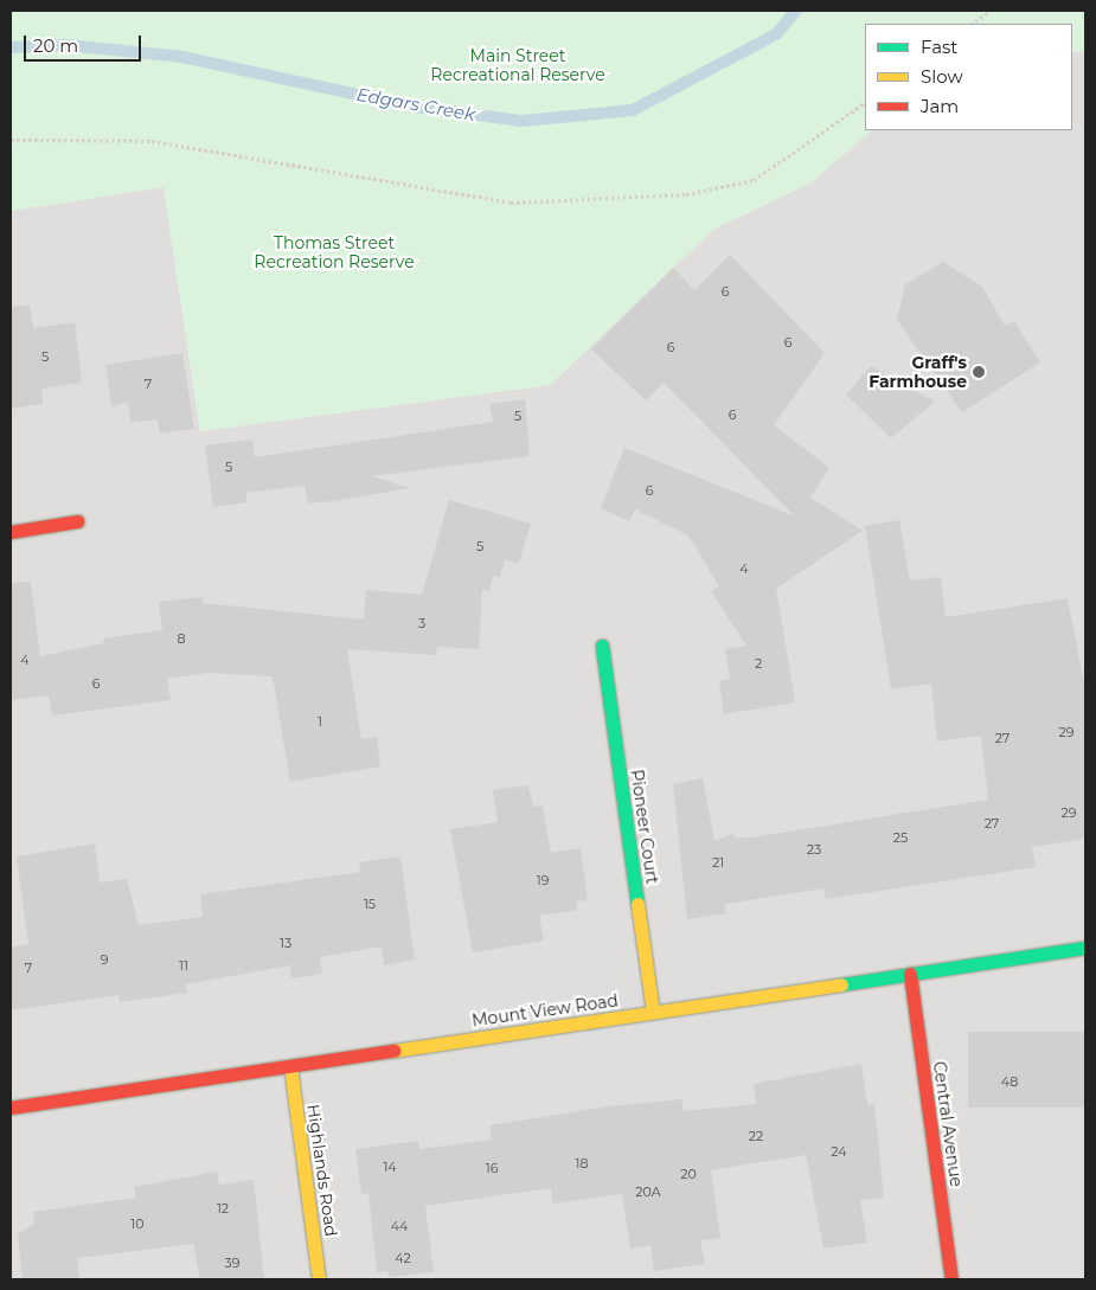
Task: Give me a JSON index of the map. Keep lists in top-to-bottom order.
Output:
{
  "streets": {
    "street": [
      "Pioneer Court",
      "Mount View Road",
      "Central Avenue",
      "Highlands Road"
    ]
  },
  "crossings": [
    ["Pioneer Court", "Mount View Road"],
    ["Mount View Road", "Central Avenue"],
    ["Mount View Road", "Highlands Road"]
  ],
  "water": ["Edgars Creek"],
  "parks": ["Main Street Recreational Reserve", "Thomas Street Recreation Reserve"],
  "places": ["Graff's Farmhouse"],
  "house_numbers": [
    "6",
    "6",
    "6",
    "5",
    "7",
    "6",
    "5",
    "5",
    "6",
    "5",
    "4",
    "3",
    "8",
    "4",
    "2",
    "6",
    "1",
    "29",
    "27",
    "29",
    "27",
    "25",
    "23",
    "21",
    "19",
    "15",
    "13",
    "9",
    "11",
    "7",
    "48",
    "22",
    "24",
    "18",
    "14",
    "16",
    "20",
    "20A",
    "12",
    "10",
    "44",
    "42",
    "39"
  ],
  "legend": ["Fast", "Slow", "Jam"],
  "scale_bar": "20 m"
}
